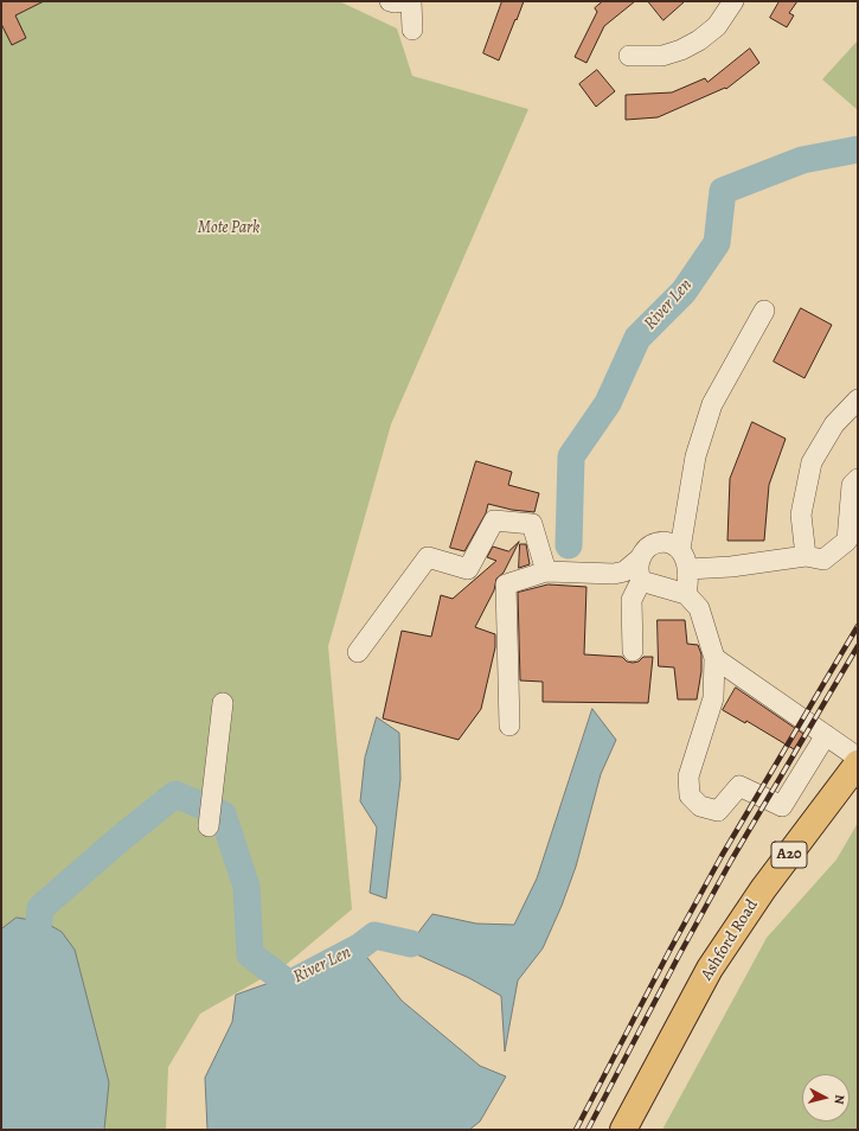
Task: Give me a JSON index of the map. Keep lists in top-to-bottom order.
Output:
{
  "streets": {
    "main road": ["A20", "Ashford Road"]
  },
  "water": ["River Len"],
  "parks": ["Mote Park"],
  "north": "right"
}
